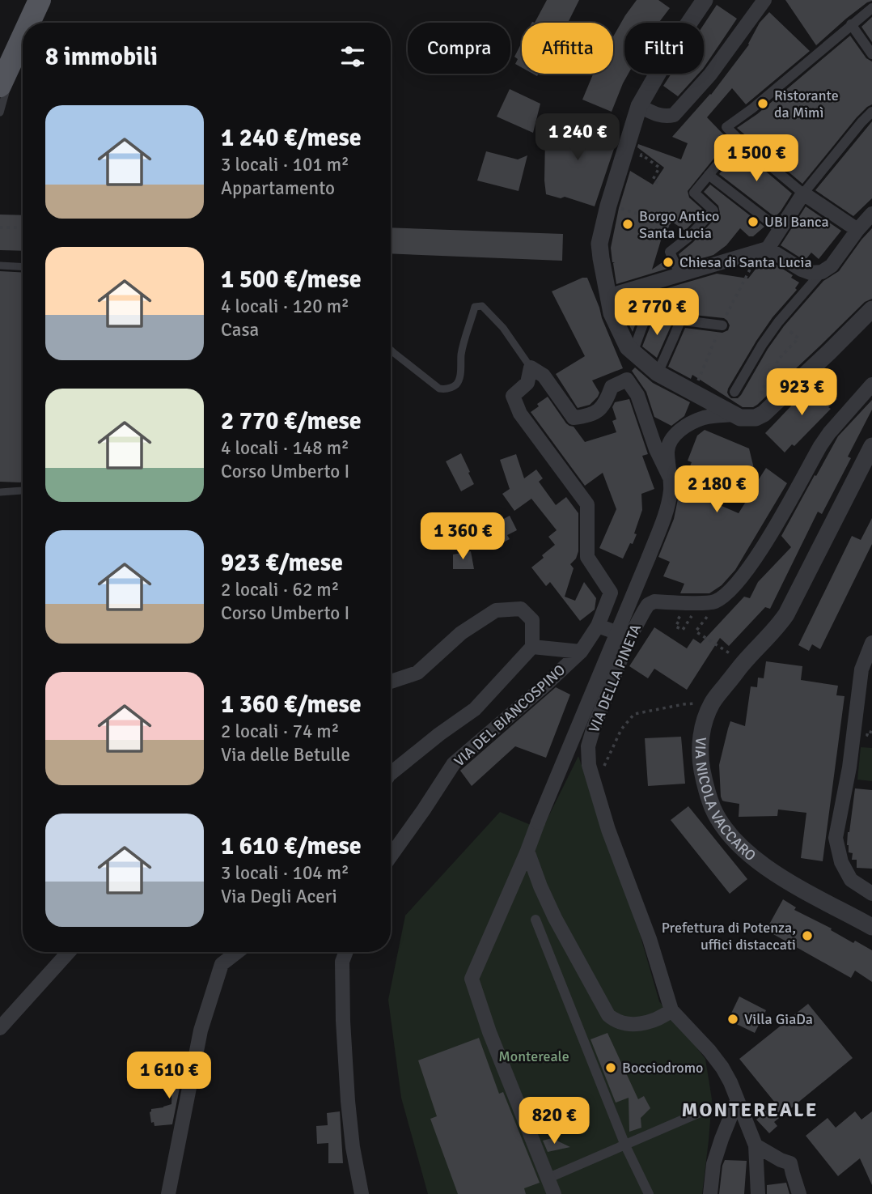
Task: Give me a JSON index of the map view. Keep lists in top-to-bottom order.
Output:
{
  "streets": {
    "street": ["VIA DELLA PINETA", "VIA DEL BIANCOSPINO", "VIA NICOLA VACCARO"]
  },
  "districts": ["MONTEREALE"],
  "parks": ["Montereale"],
  "places": [
    "Ristorante da Mimì",
    "UBI Banca",
    "Borgo Antico Santa Lucia",
    "Chiesa di Santa Lucia",
    "Prefettura di Potenza, uffici distaccati",
    "Villa GiaDa",
    "Bocciodromo"
  ],
  "page": {
    "chip": ["Compra", "Affitta", "Filtri"],
    "heading": "8 immobili",
    "list": [
      {
        "name": "1 240 €/mese",
        "note": "3 locali · 101 m² · Appartamento"
      },
      {
        "name": "1 500 €/mese",
        "note": "4 locali · 120 m² · Casa"
      },
      {
        "name": "2 770 €/mese",
        "note": "4 locali · 148 m² · Corso Umberto I"
      },
      {
        "name": "923 €/mese",
        "note": "2 locali · 62 m² · Corso Umberto I"
      },
      {
        "name": "1 360 €/mese",
        "note": "2 locali · 74 m² · Via delle Betulle"
      },
      {
        "name": "1 610 €/mese",
        "note": "3 locali · 104 m² · Via Degli Aceri"
      }
    ],
    "price": [
      "1 240 €",
      "1 500 €",
      "2 770 €",
      "923 €",
      "2 180 €",
      "1 360 €",
      "1 610 €",
      "820 €"
    ]
  }
}
